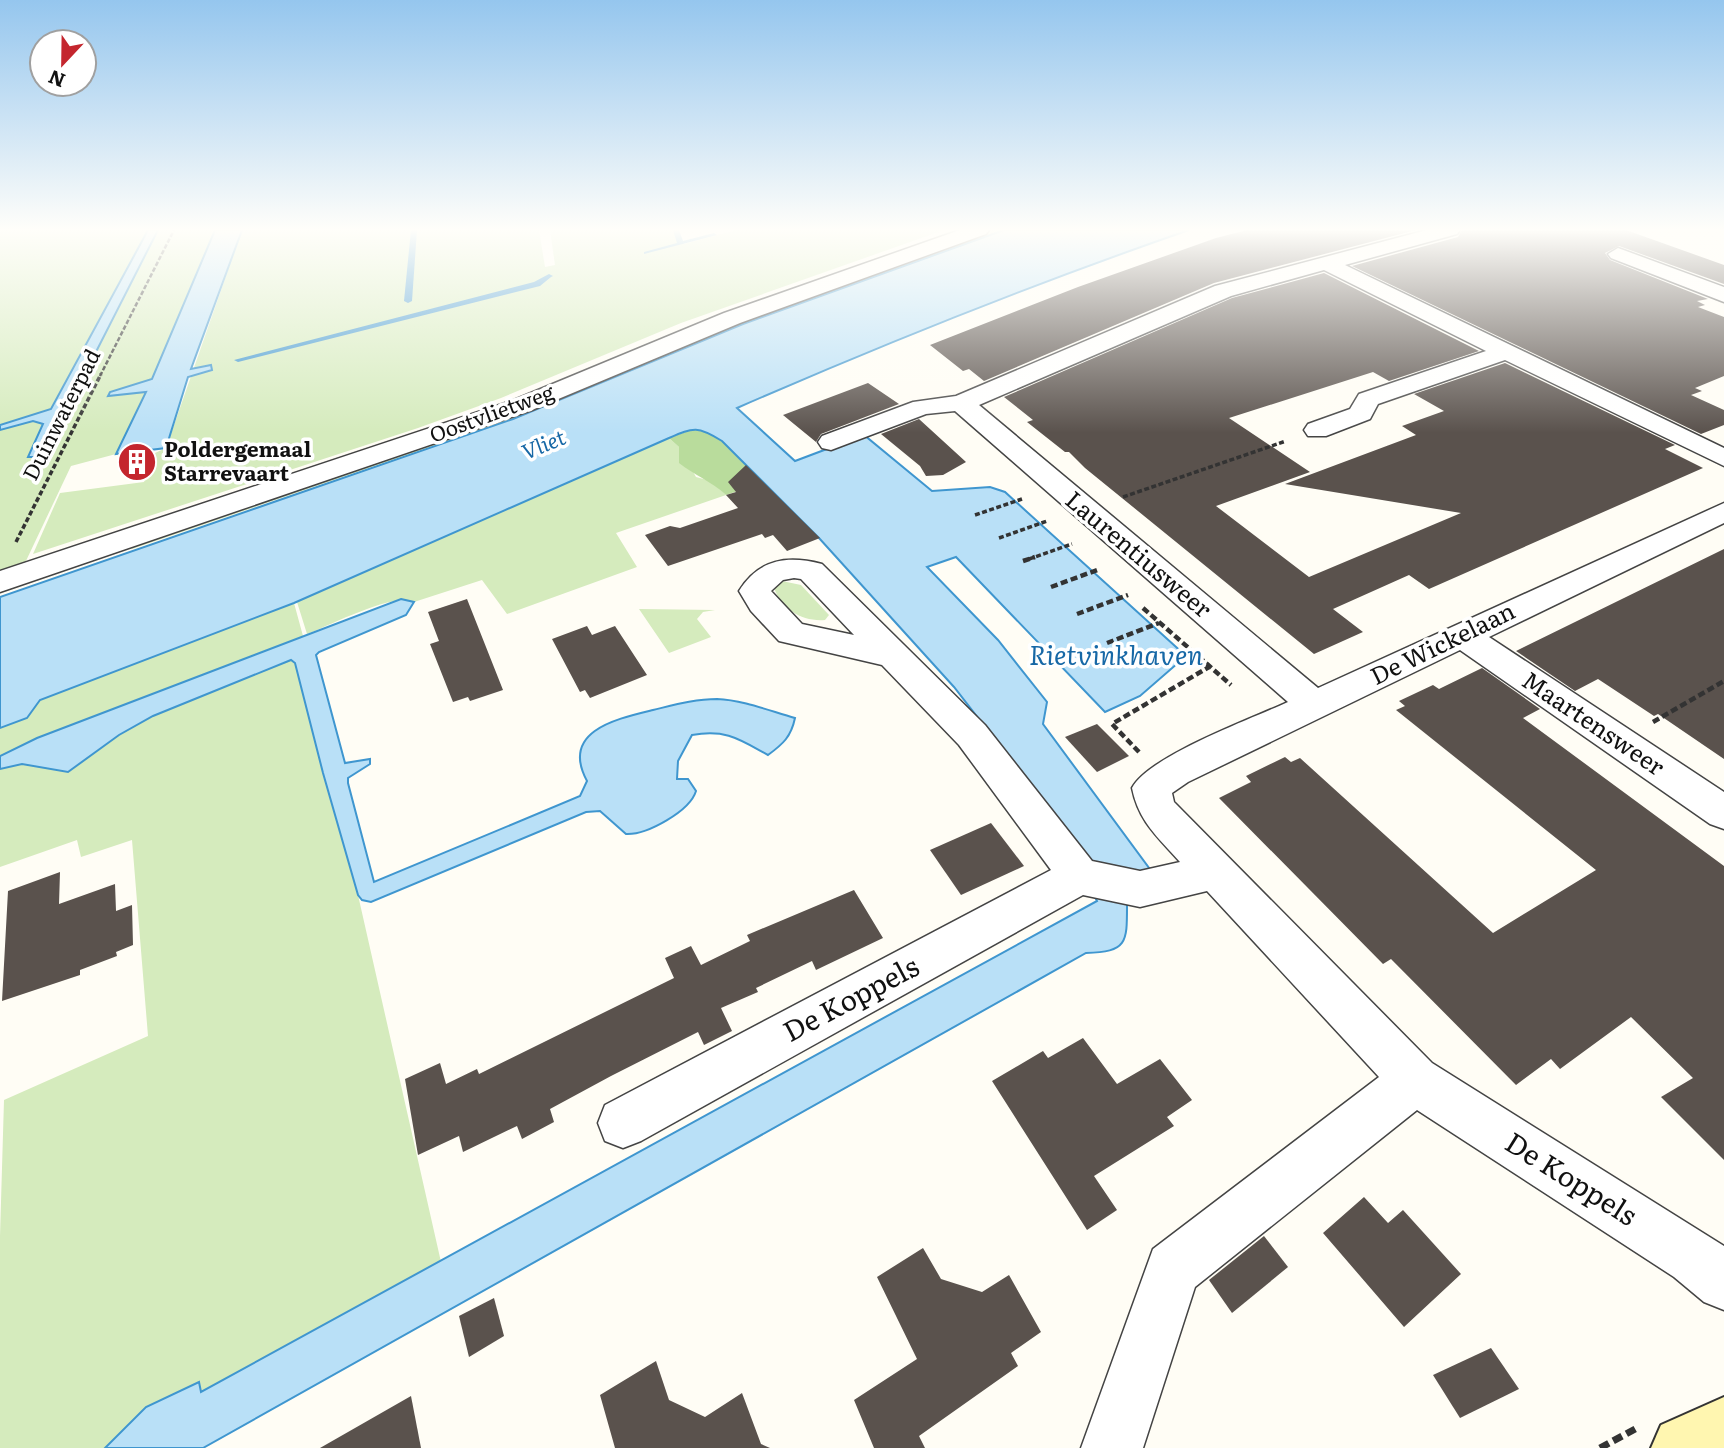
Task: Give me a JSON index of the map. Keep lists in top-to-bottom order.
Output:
{
  "streets": {
    "street": [
      "Oostvlietweg",
      "Laurentiusweer",
      "De Wickelaan",
      "Maartensweer",
      "De Koppels"
    ],
    "path": ["Duinwaterpad"]
  },
  "crossings": [
    ["Oostvlietweg", "Duinwaterpad"],
    ["Laurentiusweer", "De Wickelaan"],
    ["De Wickelaan", "Maartensweer"],
    ["De Wickelaan", "De Koppels"]
  ],
  "water": ["Vliet", "Rietvinkhaven"],
  "places": {
    "building": ["Poldergemaal Starrevaart"]
  },
  "north": "bottom"
}
